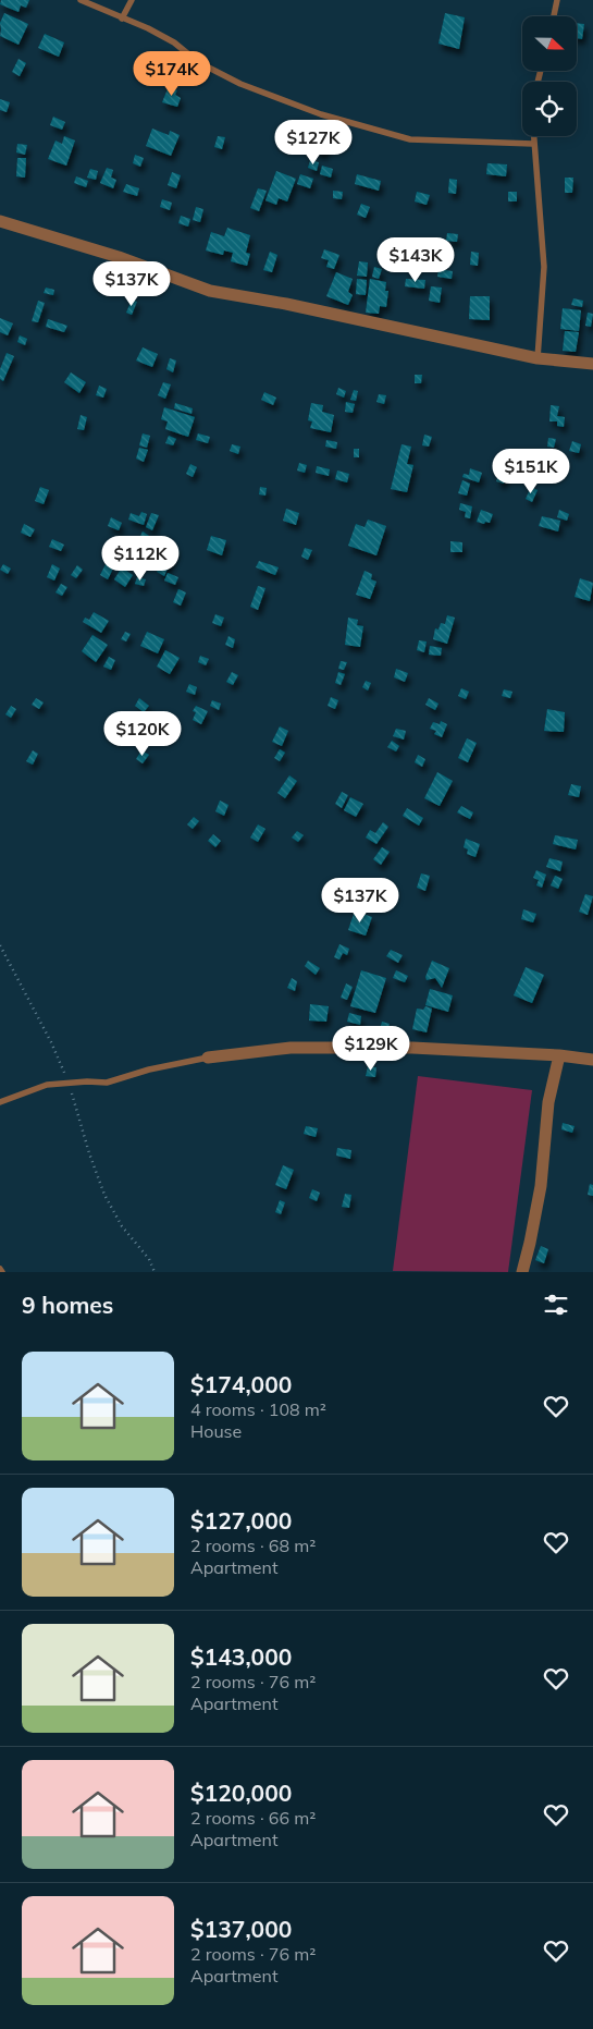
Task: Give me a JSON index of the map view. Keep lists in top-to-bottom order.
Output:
{
  "north": "right",
  "page": {
    "price": [
      "$174K",
      "$127K",
      "$143K",
      "$137K",
      "$151K",
      "$112K",
      "$120K",
      "$137K",
      "$129K"
    ],
    "heading": "9 homes",
    "list": [
      {
        "name": "$174,000",
        "note": "4 rooms · 108 m² · House"
      },
      {
        "name": "$127,000",
        "note": "2 rooms · 68 m² · Apartment"
      },
      {
        "name": "$143,000",
        "note": "2 rooms · 76 m² · Apartment"
      },
      {
        "name": "$120,000",
        "note": "2 rooms · 66 m² · Apartment"
      },
      {
        "name": "$137,000",
        "note": "2 rooms · 76 m² · Apartment"
      }
    ]
  }
}
